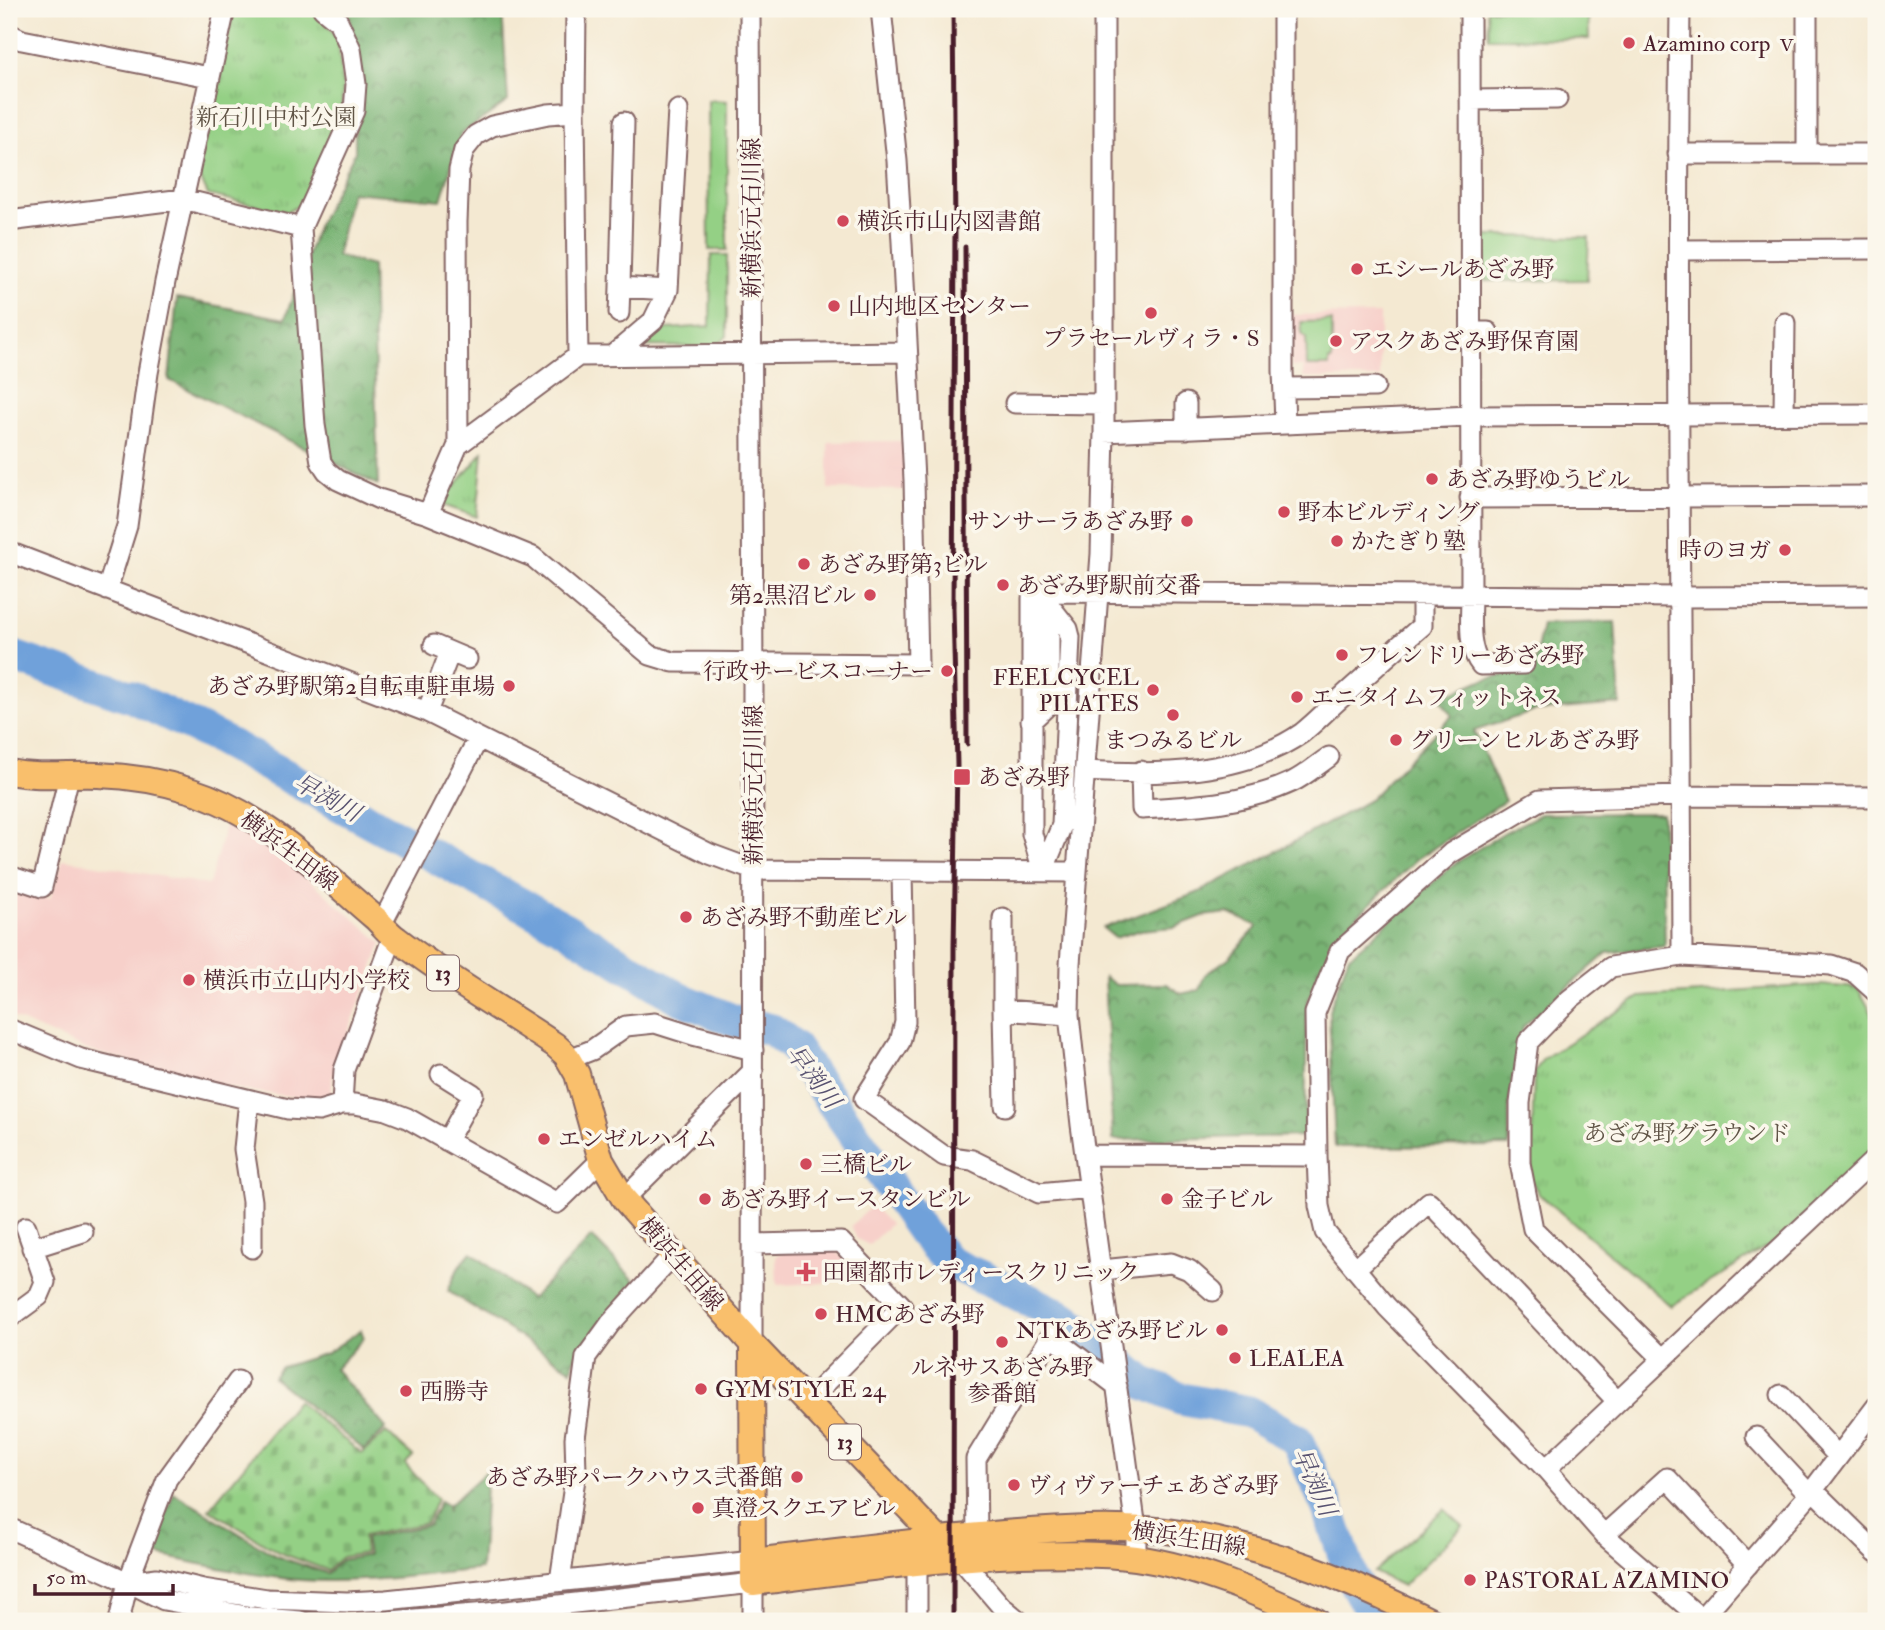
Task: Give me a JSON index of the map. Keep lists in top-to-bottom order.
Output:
{
  "streets": {
    "main road": ["新横浜元石川線", "横浜生田線", "13"]
  },
  "crossings": [
    ["新横浜元石川線", "横浜生田線"]
  ],
  "water": ["早渕川"],
  "parks": ["新石川中村公園", "あざみ野グラウンド"],
  "places": {
    "other": [
      "Azamino corp ⅴ",
      "横浜市山内図書館",
      "エシールあざみ野",
      "山内地区センター",
      "プラセールヴィラ・S",
      "アスクあざみ野保育園",
      "あざみ野ゆうビル",
      "野本ビルディング",
      "サンサーラあざみ野",
      "かたぎり塾",
      "時のヨガ",
      "あざみ野第3ビル",
      "あざみ野駅前交番",
      "第2黒沼ビル",
      "フレンドリーあざみ野",
      "行政サービスコーナー",
      "あざみ野駅第2自転車駐車場",
      "FEELCYCEL PILATES",
      "エニタイムフィットネス",
      "まつみるビル",
      "グリーンヒルあざみ野",
      "あざみ野不動産ビル",
      "横浜市立山内小学校",
      "エンゼルハイム",
      "三橋ビル",
      "あざみ野イースタンビル",
      "金子ビル",
      "HMCあざみ野",
      "NTKあざみ野ビル",
      "ルネサスあざみ野 参番館",
      "LEALEA",
      "GYM STYLE 24",
      "西勝寺",
      "あざみ野パークハウス弐番館",
      "ヴィヴァーチェあざみ野",
      "真澄スクエアビル",
      "PASTORAL AZAMINO"
    ],
    "transit": ["あざみ野"],
    "health": ["田園都市レディースクリニック"]
  },
  "scale_bar": "50 m"
}
